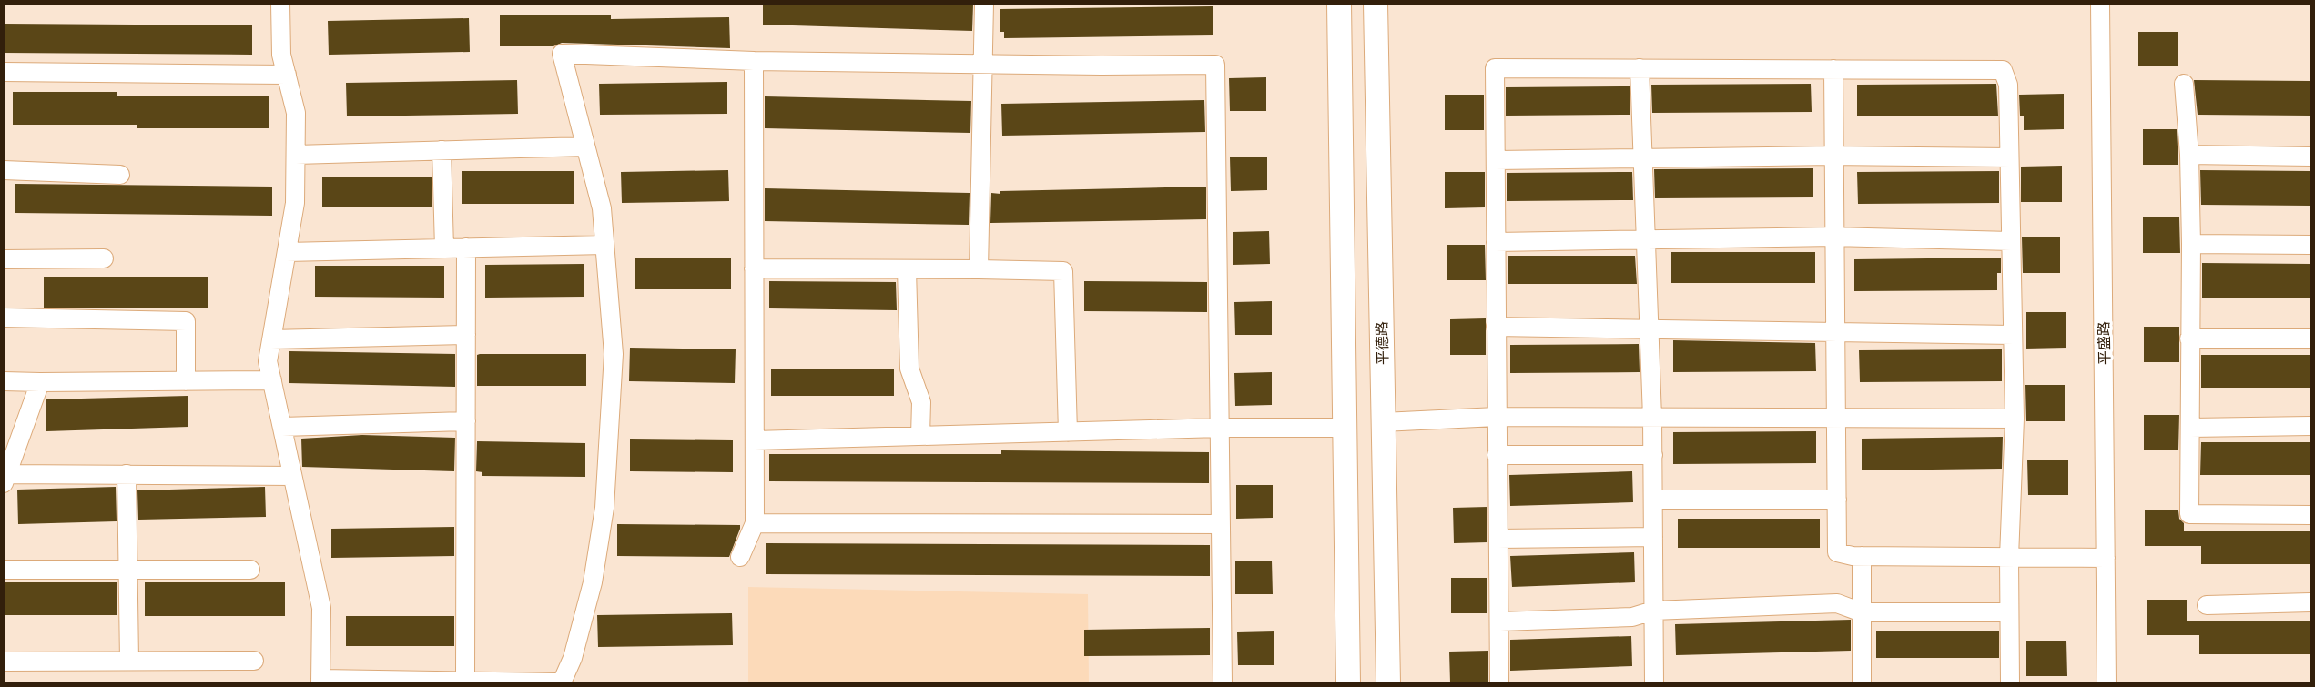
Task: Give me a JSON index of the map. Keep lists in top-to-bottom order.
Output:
{
  "streets": {
    "main road": ["平德路"],
    "street": ["平盛路"]
  }
}
